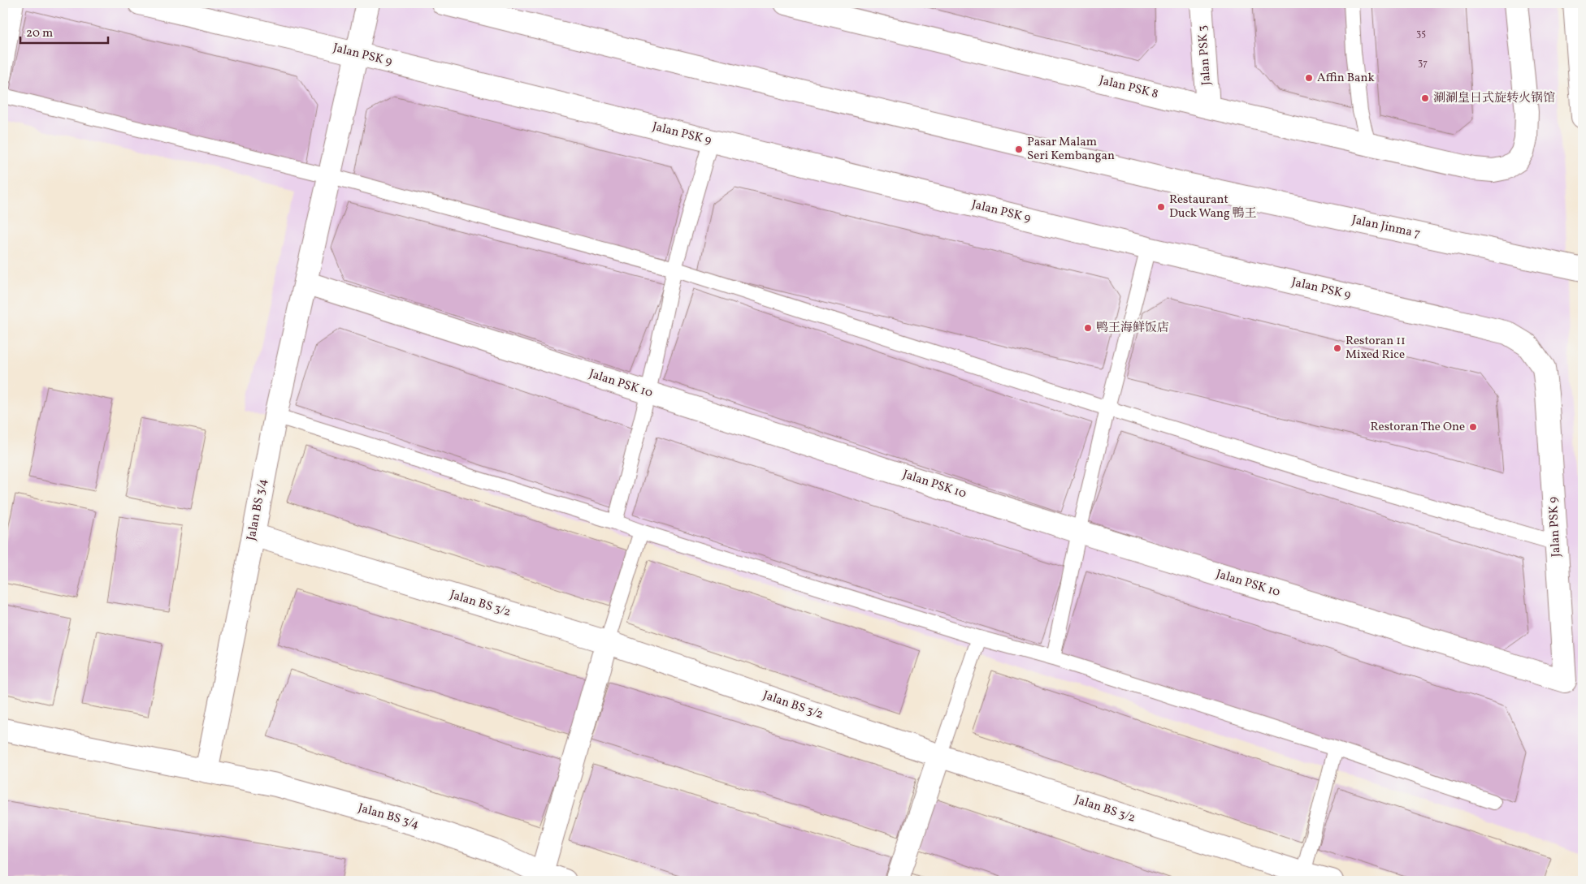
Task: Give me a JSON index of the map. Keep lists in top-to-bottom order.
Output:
{
  "streets": {
    "street": [
      "Jalan PSK 9",
      "Jalan PSK 3",
      "Jalan PSK 8",
      "Jalan Jinma 7",
      "Jalan PSK 10",
      "Jalan BS 3/4",
      "Jalan BS 3/2"
    ]
  },
  "crossings": [
    ["Jalan PSK 9", "Jalan PSK 10"],
    ["Jalan PSK 9", "Jalan BS 3/4"],
    ["Jalan PSK 3", "Jalan PSK 8"],
    ["Jalan PSK 10", "Jalan BS 3/4"],
    ["Jalan BS 3/4", "Jalan BS 3/2"]
  ],
  "places": [
    "Affin Bank",
    "涮涮皇日式旋转火锅馆",
    "Pasar Malam Seri Kembangan",
    "Restaurant Duck Wang 鴨王",
    "鸭王海鲜饭店",
    "Restoran 11 Mixed Rice",
    "Restoran The One"
  ],
  "house_numbers": ["35", "37"],
  "scale_bar": "20 m"
}
